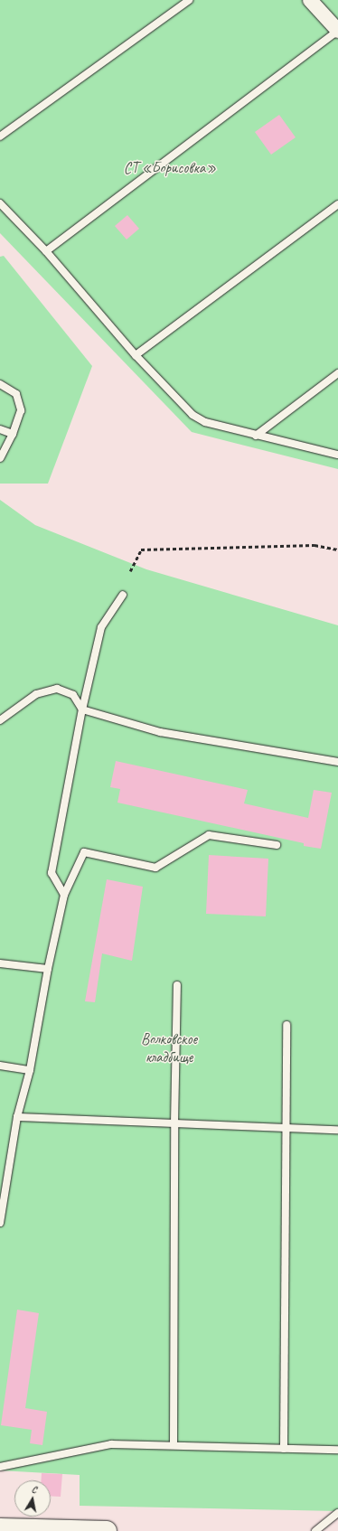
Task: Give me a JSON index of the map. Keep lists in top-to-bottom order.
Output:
{
  "parks": ["СТ «Борисовка»", "Волковское кладбище"],
  "north": "top"
}
